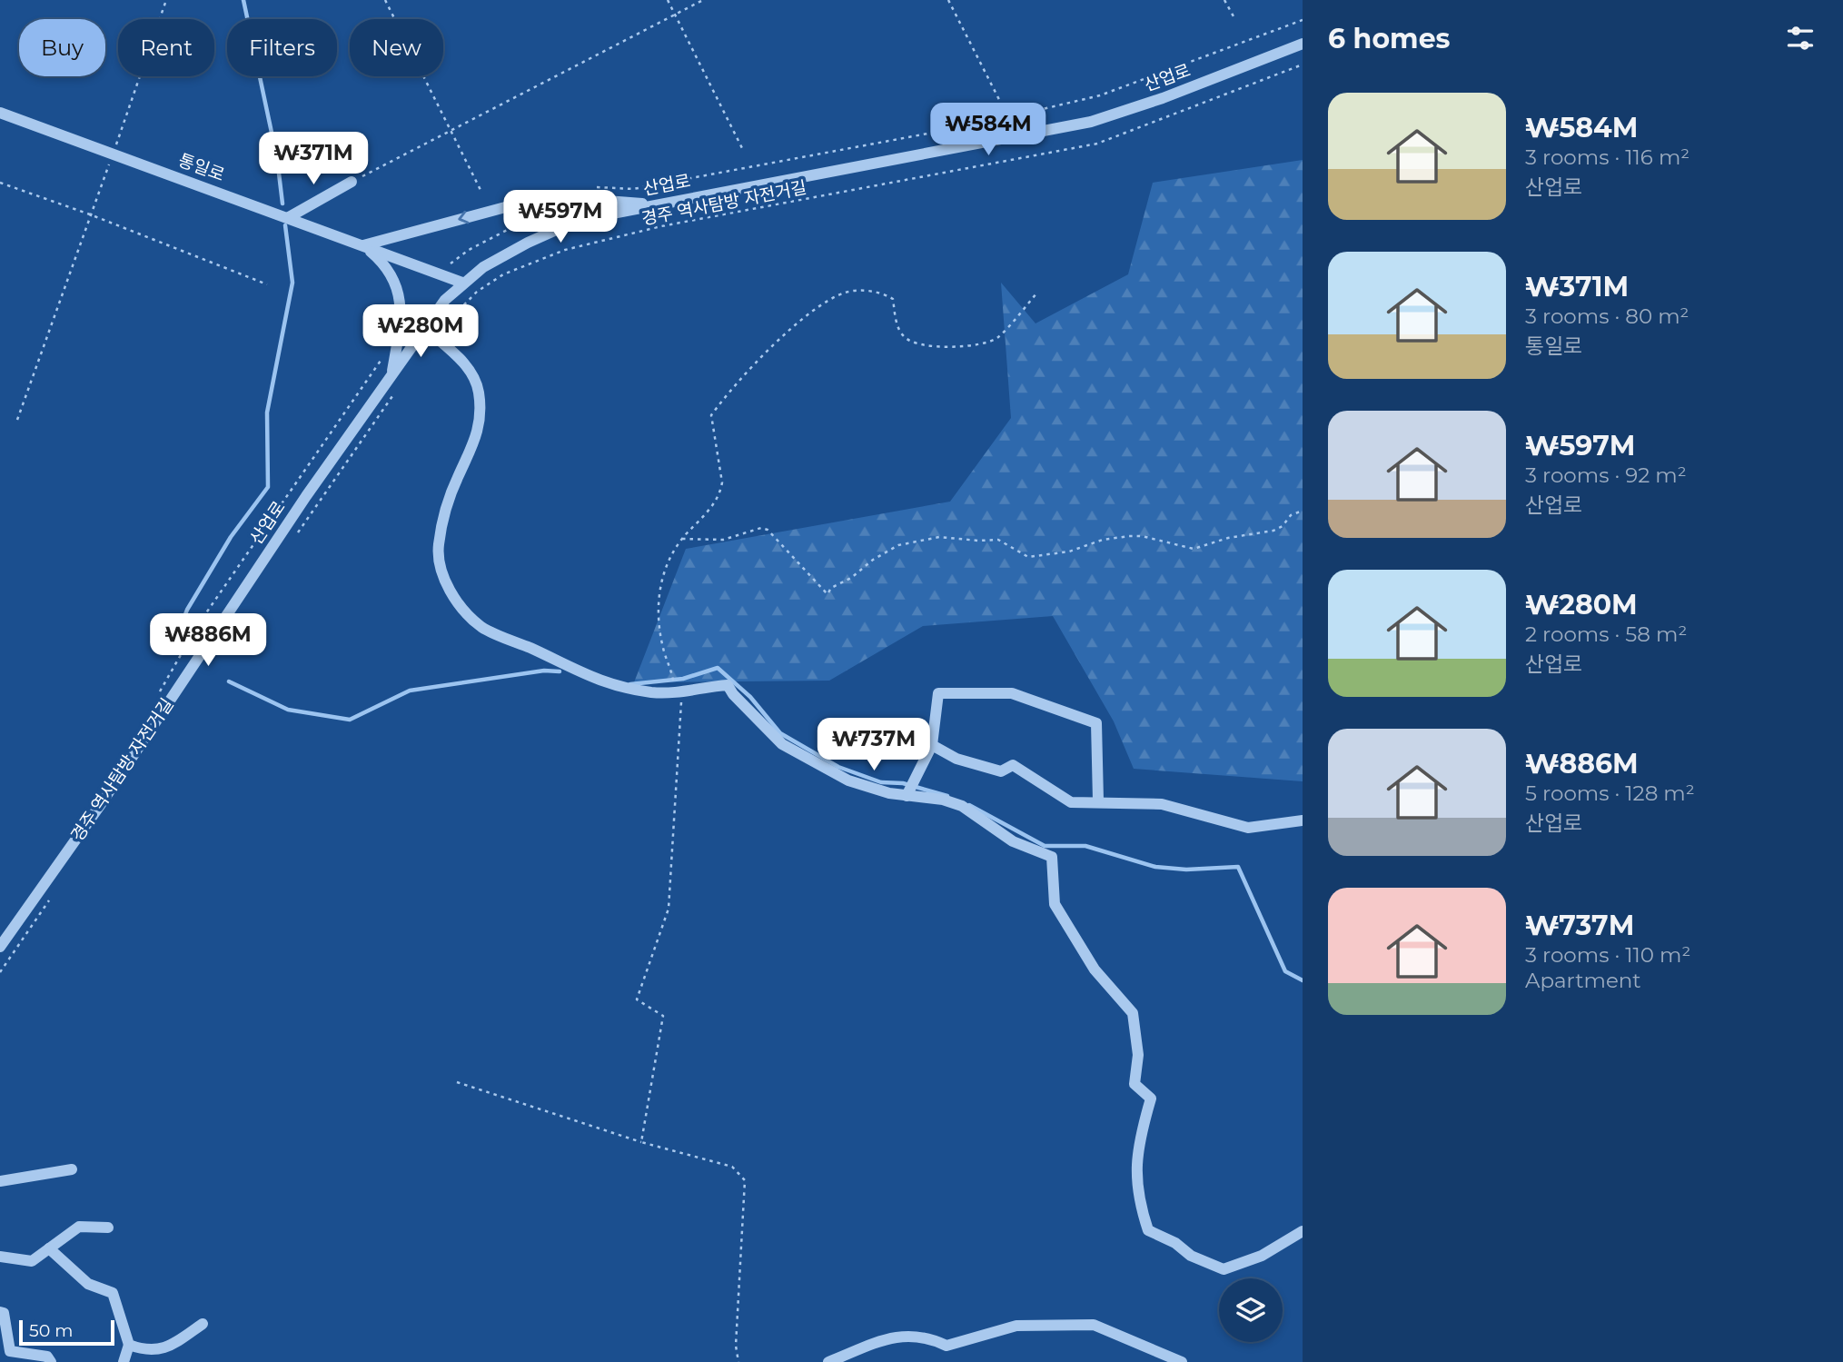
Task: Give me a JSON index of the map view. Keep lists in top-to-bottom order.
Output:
{
  "streets": {
    "street": ["산업로", "통일로"],
    "path": ["경주 역사탐방 자전거길"]
  },
  "crossings": [
    ["산업로", "통일로"],
    ["산업로", "경주 역사탐방 자전거길"]
  ],
  "scale_bar": "50 m",
  "page": {
    "heading": "6 homes",
    "chip": [
      "Buy",
      "Rent",
      "Filters",
      "New"
    ],
    "list": [
      {
        "name": "₩584M",
        "note": "3 rooms · 116 m² · 산업로"
      },
      {
        "name": "₩371M",
        "note": "3 rooms · 80 m² · 통일로"
      },
      {
        "name": "₩597M",
        "note": "3 rooms · 92 m² · 산업로"
      },
      {
        "name": "₩280M",
        "note": "2 rooms · 58 m² · 산업로"
      },
      {
        "name": "₩886M",
        "note": "5 rooms · 128 m² · 산업로"
      },
      {
        "name": "₩737M",
        "note": "3 rooms · 110 m² · Apartment"
      }
    ],
    "price": [
      "₩584M",
      "₩371M",
      "₩597M",
      "₩280M",
      "₩886M",
      "₩737M"
    ],
    "scale": "50 m"
  }
}
